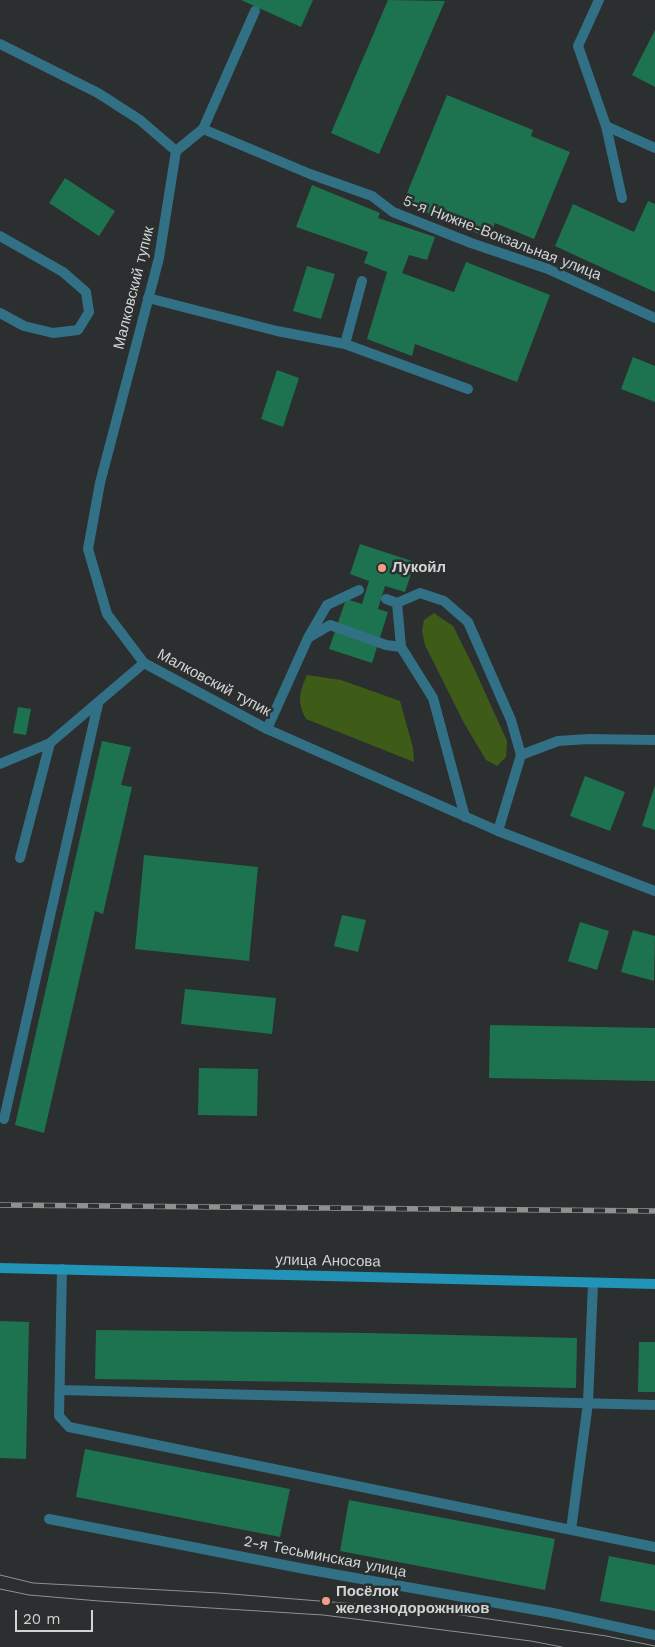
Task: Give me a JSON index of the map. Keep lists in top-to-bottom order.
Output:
{
  "streets": {
    "main road": ["улица Аносова"],
    "street": ["5-я Нижне-Вокзальная улица", "Малковский тупик", "2-я Тесьминская улица"]
  },
  "places": ["Лукойл", "Посёлок железнодорожников"],
  "scale_bar": "20 m"
}
